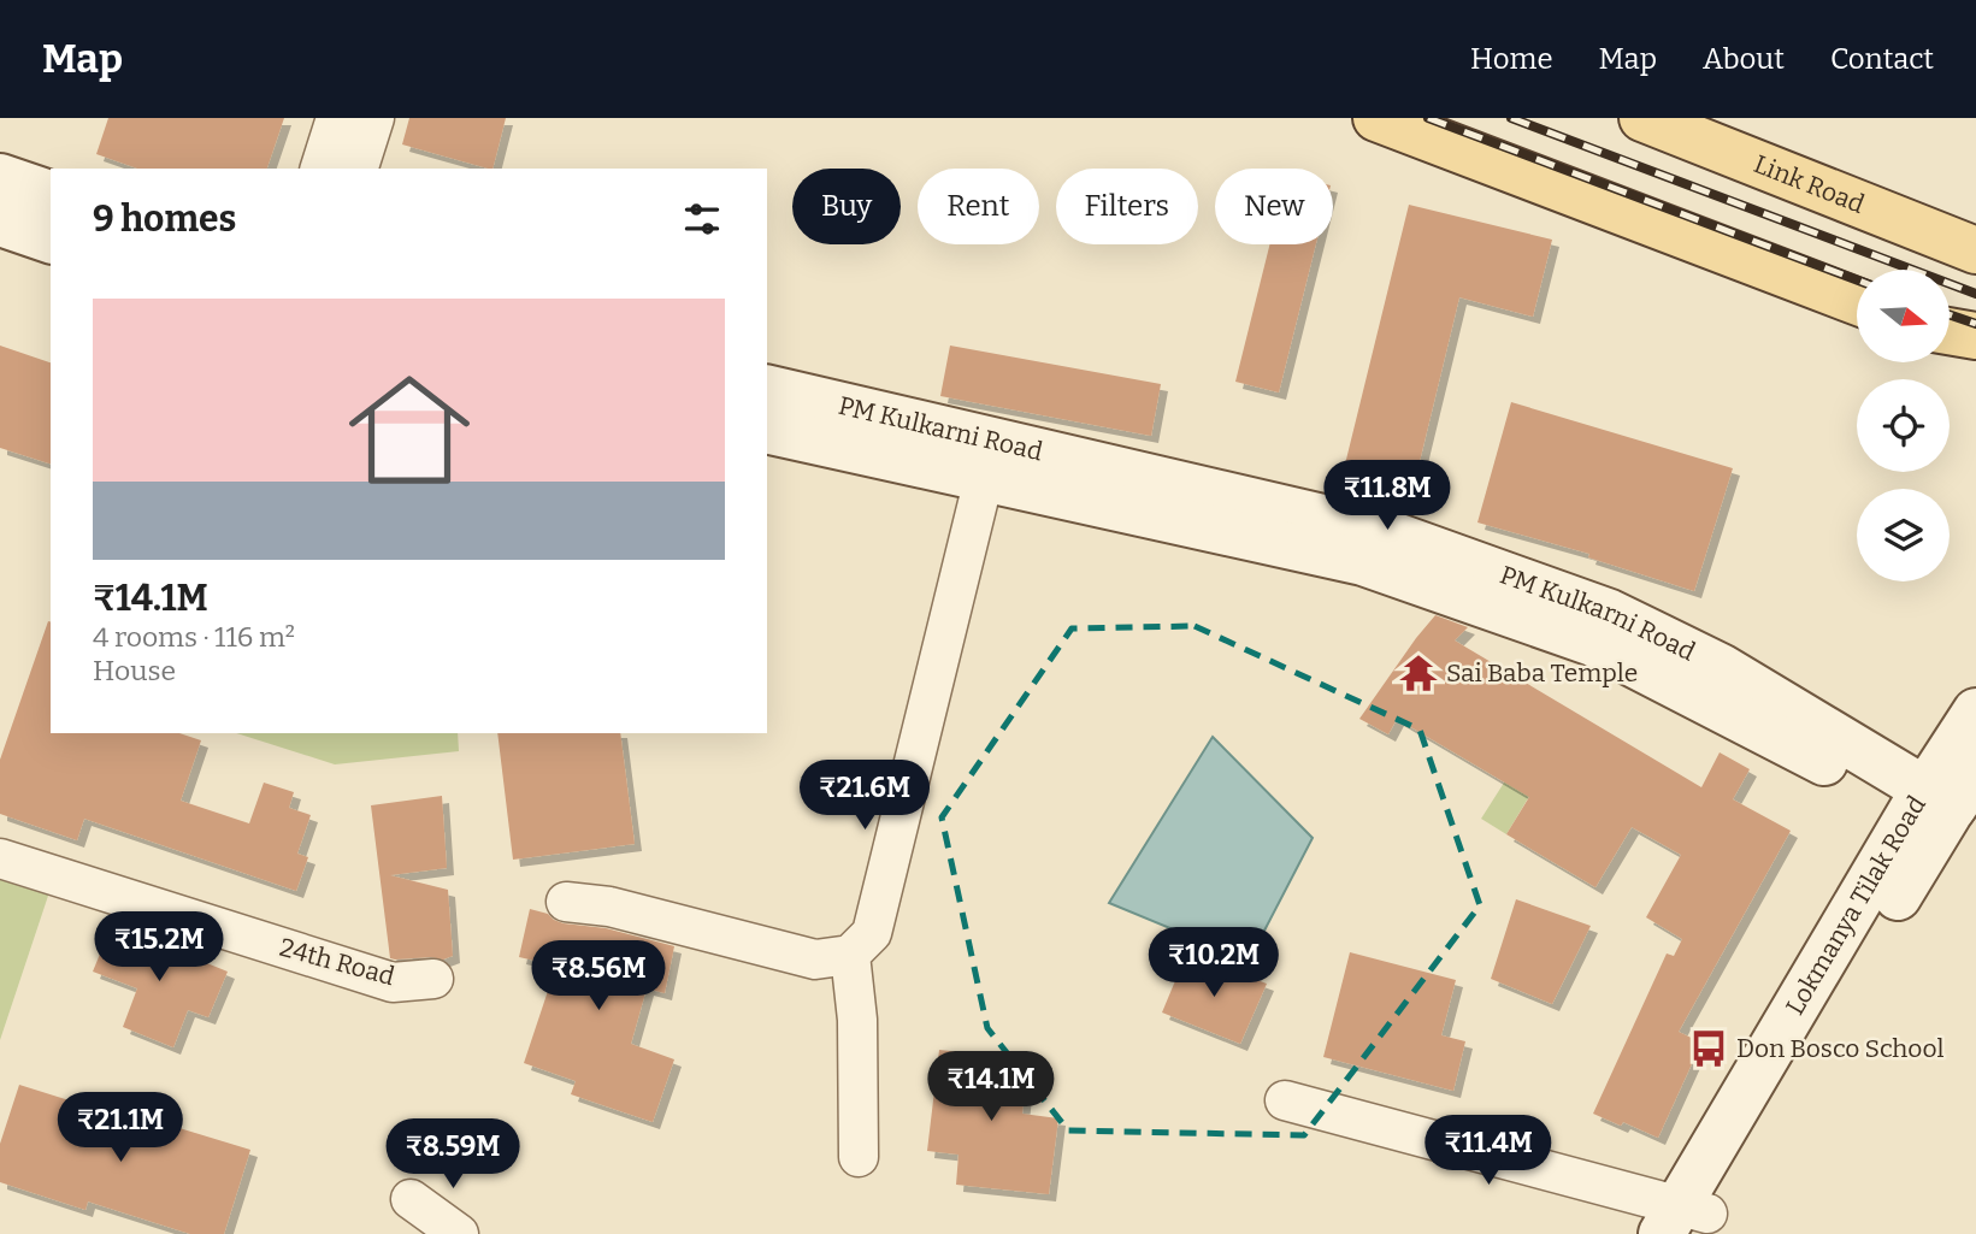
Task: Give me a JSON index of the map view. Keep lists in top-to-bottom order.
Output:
{
  "streets": {
    "main road": ["Link Road"],
    "street": ["PM Kulkarni Road", "Lokmanya Tilak Road", "24th Road"]
  },
  "crossings": [
    ["PM Kulkarni Road", "Lokmanya Tilak Road"]
  ],
  "places": {
    "temple": ["Sai Baba Temple"],
    "bus stop": ["Don Bosco School"]
  },
  "north": "right",
  "page": {
    "header": "Map",
    "nav": [
      "Home",
      "Map",
      "About",
      "Contact"
    ],
    "chip": [
      "Buy",
      "Rent",
      "Filters",
      "New"
    ],
    "heading": "9 homes",
    "list": [
      {
        "name": "₹14.1M",
        "note": "4 rooms · 116 m² · House"
      }
    ],
    "price": [
      "₹11.8M",
      "₹21.6M",
      "₹15.2M",
      "₹10.2M",
      "₹8.56M",
      "₹14.1M",
      "₹21.1M",
      "₹11.4M",
      "₹8.59M"
    ]
  }
}
